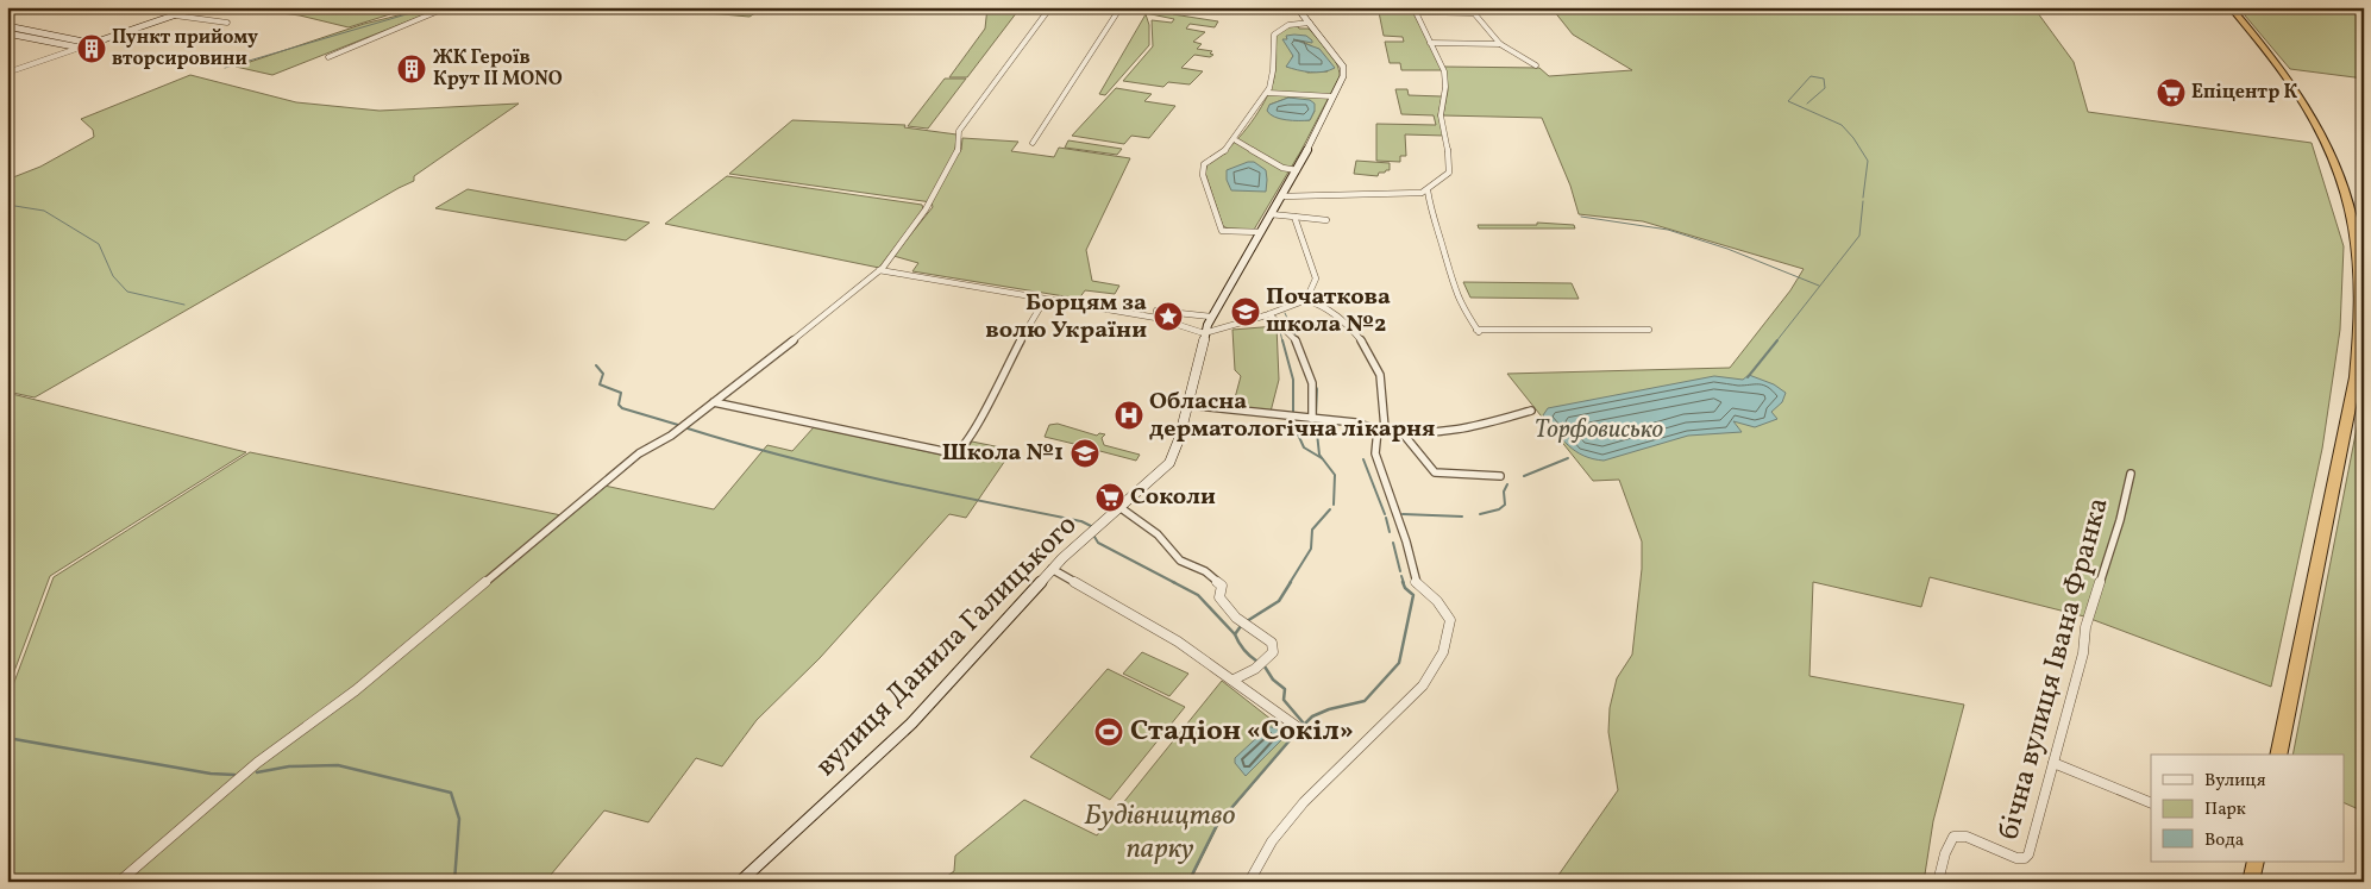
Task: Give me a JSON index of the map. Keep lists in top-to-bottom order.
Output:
{
  "streets": {
    "street": ["вулиця Данила Галицького", "бічна вулиця Івана Франка"]
  },
  "water": ["Торфовисько"],
  "parks": ["Будівництво парку"],
  "places": {
    "building": ["Пункт прийому вторсировини", "ЖК Героїв Крут ІІ MONO"],
    "supermarket": ["Епіцентр К", "Соколи"],
    "school or university": ["Початкова школа №2", "Школа №1"],
    "place": ["Борцям за волю України"],
    "hospital": ["Обласна дерматологічна лікарня"],
    "sports": ["Стадіон «Сокіл»"]
  },
  "legend": ["Вулиця", "Парк", "Вода"]
}
